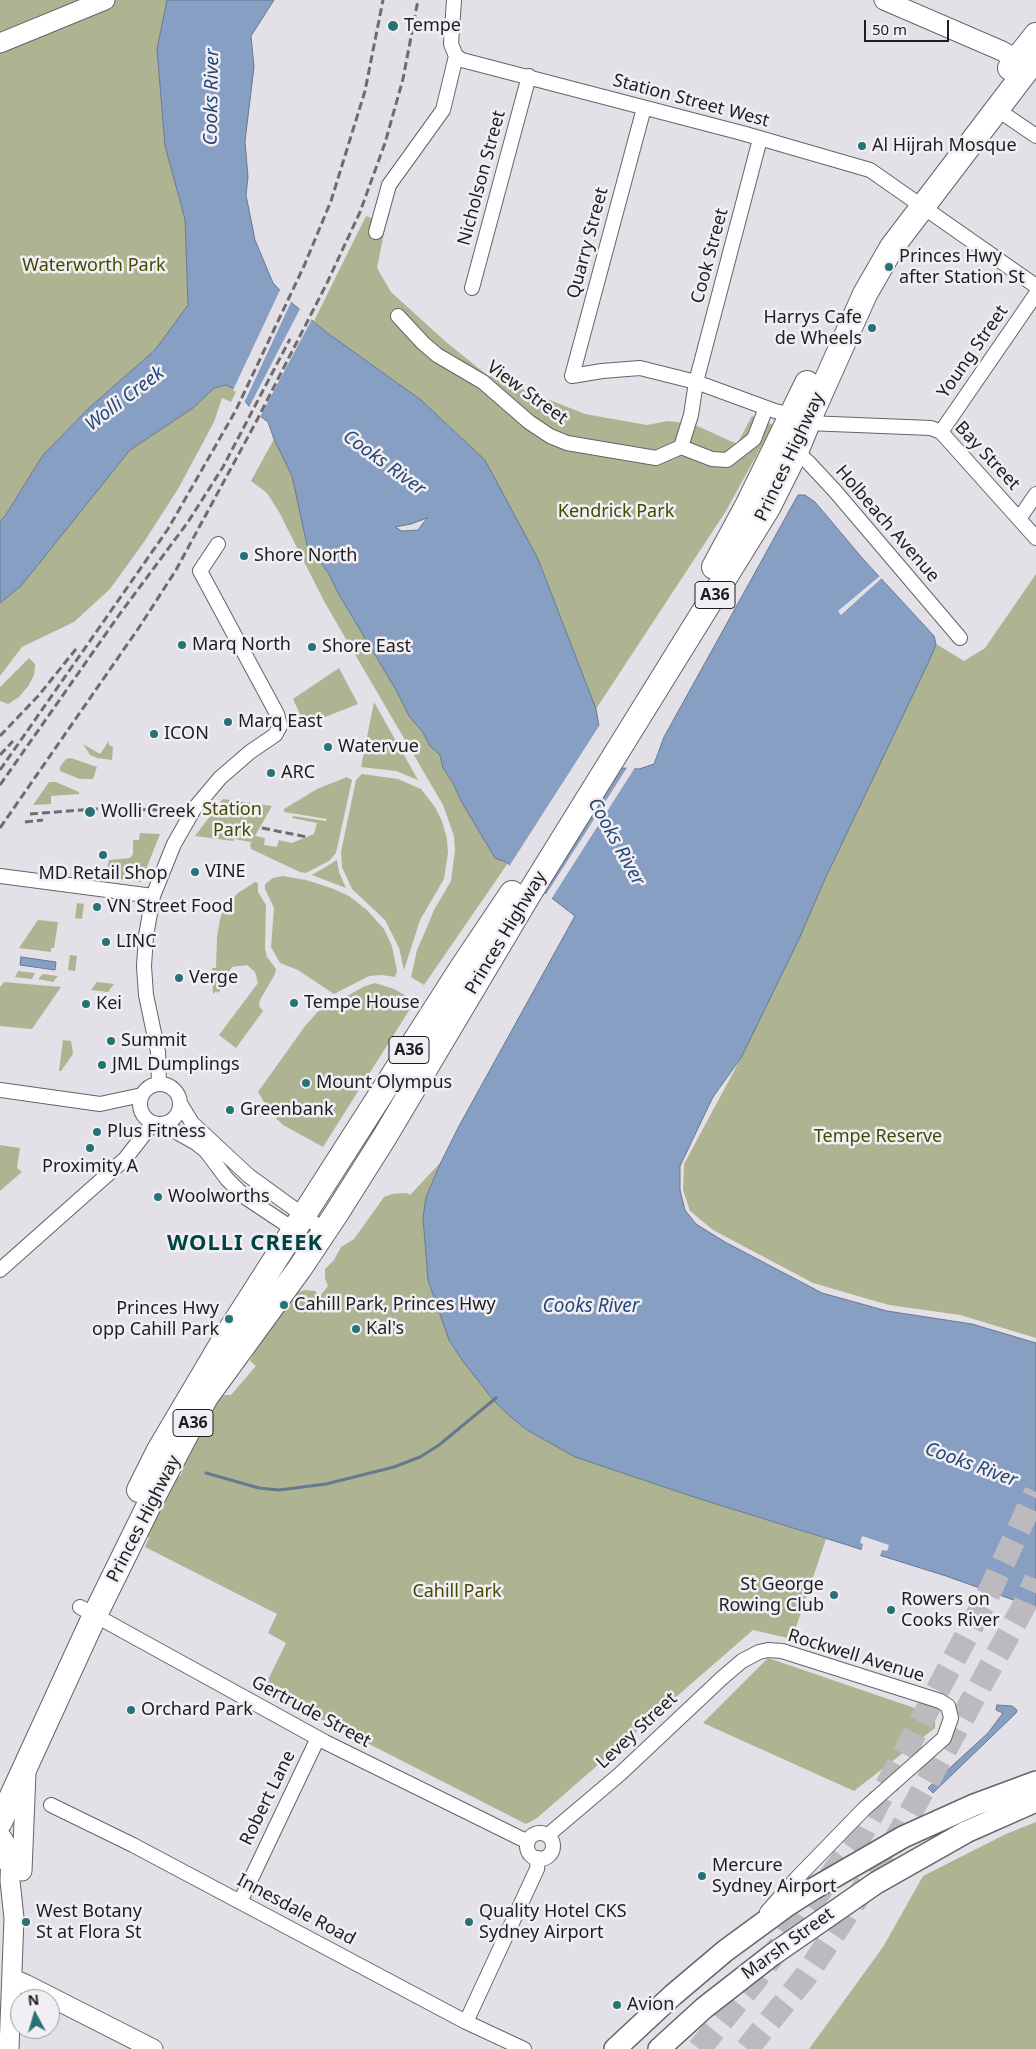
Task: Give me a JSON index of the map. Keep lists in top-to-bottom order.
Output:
{
  "streets": {
    "highway": ["Princes Highway", "A36"],
    "main road": ["Marsh Street"],
    "street": [
      "Station Street West",
      "Nicholson Street",
      "Quarry Street",
      "Cook Street",
      "Young Street",
      "View Street",
      "Bay Street",
      "Holbeach Avenue",
      "Rockwell Avenue",
      "Gertrude Street",
      "Levey Street",
      "Robert Lane",
      "Innesdale Road"
    ]
  },
  "crossings": [
    ["Station Street West", "Nicholson Street"],
    ["Station Street West", "Quarry Street"],
    ["Station Street West", "Cook Street"],
    ["Station Street West", "Princes Highway"],
    ["Quarry Street", "Bay Street"],
    ["Cook Street", "Bay Street"],
    ["Young Street", "Bay Street"],
    ["Bay Street", "Princes Highway"],
    ["Princes Highway", "Holbeach Avenue"],
    ["Princes Highway", "Gertrude Street"],
    ["Rockwell Avenue", "Levey Street"],
    ["Rockwell Avenue", "Marsh Street"],
    ["Gertrude Street", "Levey Street"],
    ["Gertrude Street", "Robert Lane"],
    ["Robert Lane", "Innesdale Road"]
  ],
  "districts": ["WOLLI CREEK"],
  "water": ["Cooks River", "Wolli Creek"],
  "parks": [
    "Waterworth Park",
    "Kendrick Park",
    "Station Park",
    "Tempe Reserve",
    "Cahill Park"
  ],
  "places": [
    "Tempe",
    "Al Hijrah Mosque",
    "Princes Hwy after Station St",
    "Harrys Cafe de Wheels",
    "Shore North",
    "Marq North",
    "Shore East",
    "Marq East",
    "ICON",
    "Watervue",
    "ARC",
    "Wolli Creek",
    "MD Retail Shop",
    "VINE",
    "VN Street Food",
    "LINC",
    "Verge",
    "Tempe House",
    "Kei",
    "Summit",
    "JML Dumplings",
    "Mount Olympus",
    "Greenbank",
    "Plus Fitness",
    "Proximity A",
    "Woolworths",
    "Cahill Park, Princes Hwy",
    "Princes Hwy opp Cahill Park",
    "Kal's",
    "St George Rowing Club",
    "Rowers on Cooks River",
    "Orchard Park",
    "Mercure Sydney Airport",
    "West Botany St at Flora St",
    "Quality Hotel CKS Sydney Airport",
    "Avion"
  ],
  "scale_bar": "50 m",
  "north": "top"
}
